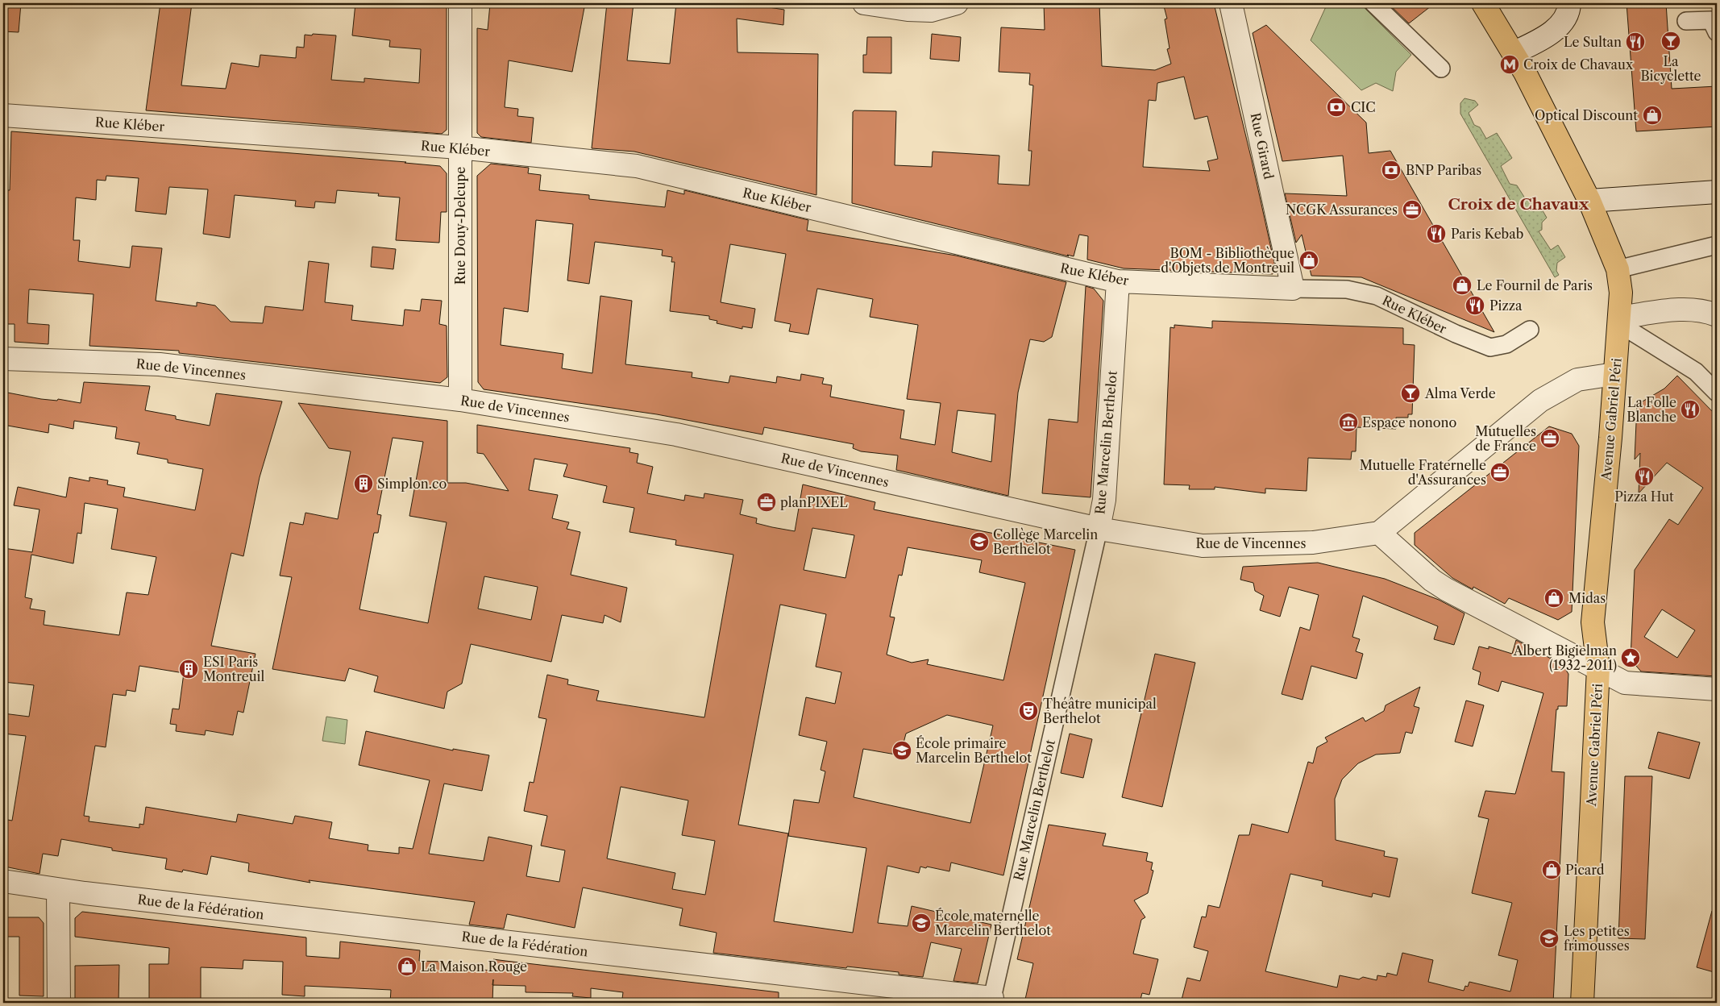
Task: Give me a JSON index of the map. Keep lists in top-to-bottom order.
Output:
{
  "streets": {
    "main road": ["Avenue Gabriel Péri"],
    "street": [
      "Rue Kléber",
      "Rue Girard",
      "Rue Douy-Delcupe",
      "Rue de Vincennes",
      "Rue Marcelin Berthelot",
      "Rue de la Fédération"
    ]
  },
  "crossings": [
    ["Rue Kléber", "Rue Girard"],
    ["Rue Kléber", "Rue Douy-Delcupe"],
    ["Rue Kléber", "Rue Marcelin Berthelot"],
    ["Rue Douy-Delcupe", "Rue de Vincennes"],
    ["Rue de Vincennes", "Rue Marcelin Berthelot"],
    ["Rue Marcelin Berthelot", "Rue de la Fédération"]
  ],
  "districts": ["Croix de Chavaux"],
  "places": {
    "bar": ["La Bicyclette", "Alma Verde"],
    "restaurant": [
      "Le Sultan",
      "Paris Kebab",
      "Pizza",
      "La Folle Blanche",
      "Pizza Hut"
    ],
    "metro station": ["Croix de Chavaux"],
    "bank": ["CIC", "BNP Paribas"],
    "shop": [
      "Optical Discount",
      "BOM - Bibliothèque d'Objets de Montreuil",
      "Le Fournil de Paris",
      "Midas",
      "Picard",
      "La Maison Rouge"
    ],
    "office": [
      "NCGK Assurances",
      "Mutuelles de France",
      "Mutuelle Fraternelle d'Assurances",
      "planPIXEL"
    ],
    "museum": ["Espace nonono"],
    "building": ["Simplon.co", "ESI Paris Montreuil"],
    "school or university": [
      "Collège Marcelin Berthelot",
      "École primaire Marcelin Berthelot",
      "École maternelle Marcelin Berthelot",
      "Les petites frimousses"
    ],
    "place": ["Albert Bigielman (1932-2011)"],
    "theatre": ["Théâtre municipal Berthelot"]
  }
}
